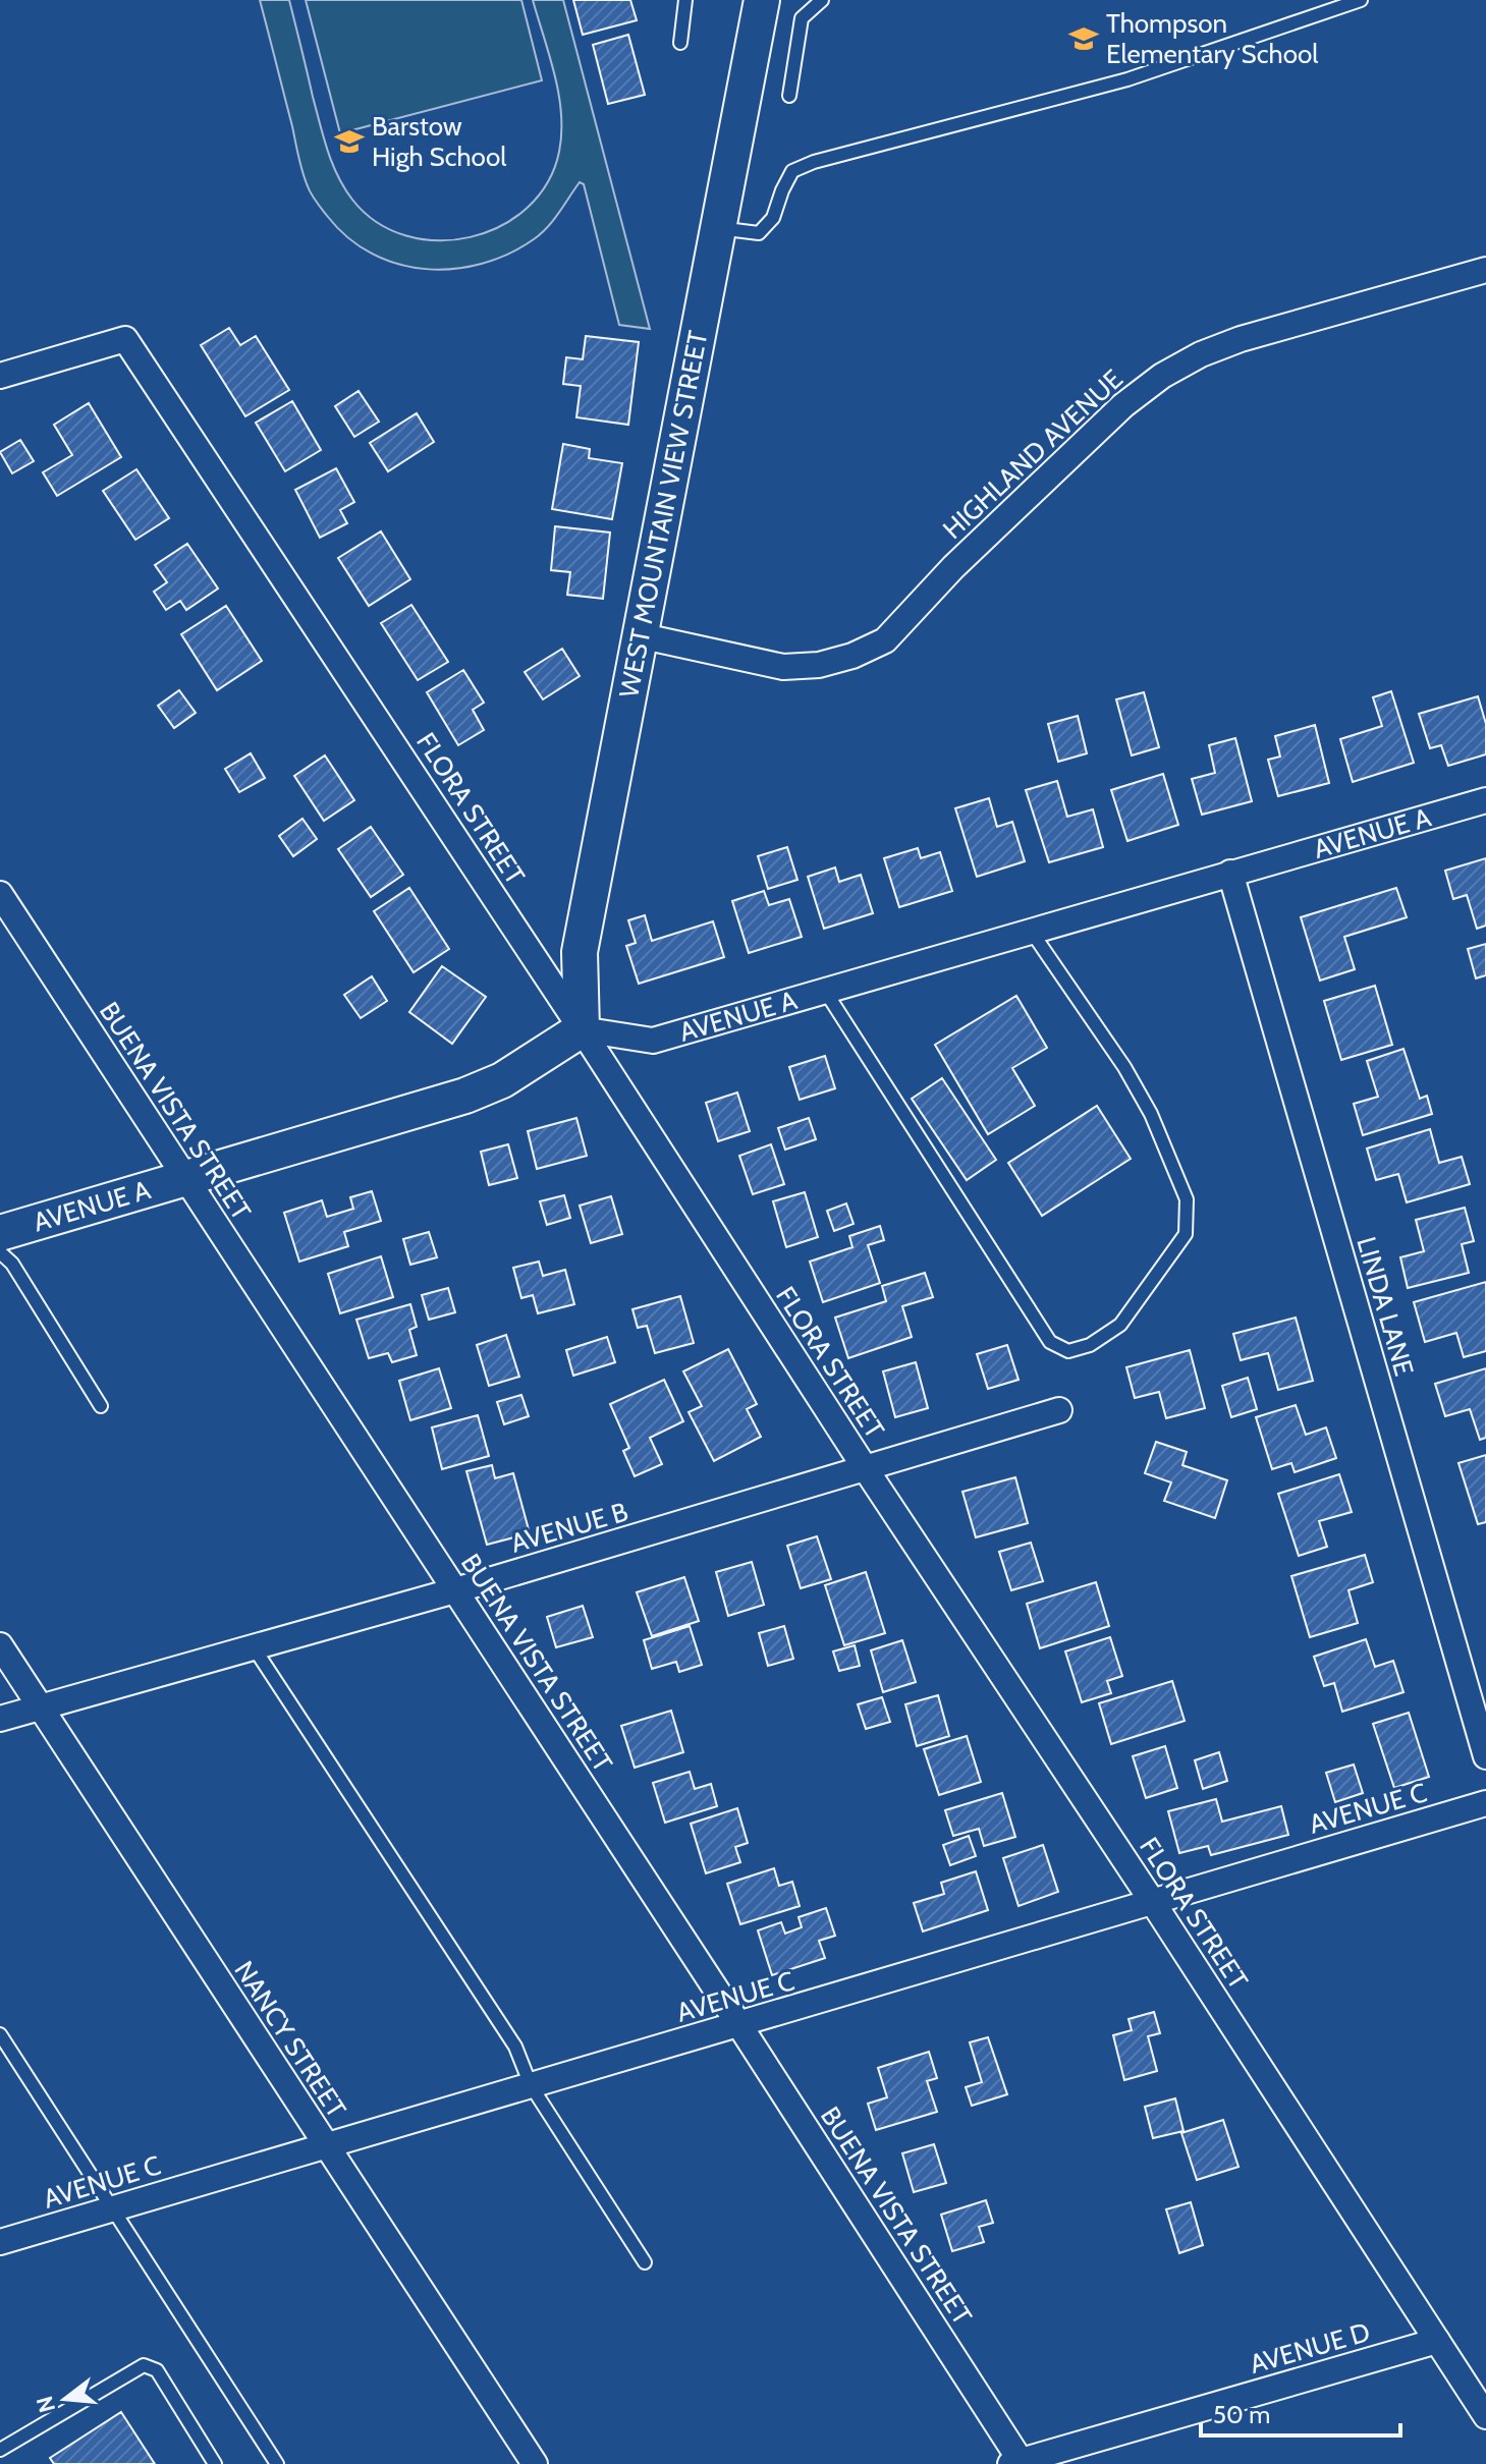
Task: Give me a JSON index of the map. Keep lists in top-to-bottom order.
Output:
{
  "streets": {
    "street": [
      "HIGHLAND AVENUE",
      "WEST MOUNTAIN VIEW STREET",
      "FLORA STREET",
      "AVENUE A",
      "BUENA VISTA STREET",
      "LINDA LANE",
      "AVENUE B",
      "AVENUE C",
      "NANCY STREET",
      "AVENUE D"
    ]
  },
  "crossings": [
    ["HIGHLAND AVENUE", "WEST MOUNTAIN VIEW STREET"],
    ["WEST MOUNTAIN VIEW STREET", "FLORA STREET"],
    ["WEST MOUNTAIN VIEW STREET", "AVENUE A"],
    ["FLORA STREET", "AVENUE A"],
    ["FLORA STREET", "AVENUE B"],
    ["FLORA STREET", "AVENUE C"],
    ["FLORA STREET", "AVENUE D"],
    ["AVENUE A", "BUENA VISTA STREET"],
    ["AVENUE A", "LINDA LANE"],
    ["BUENA VISTA STREET", "AVENUE B"],
    ["BUENA VISTA STREET", "AVENUE C"],
    ["BUENA VISTA STREET", "AVENUE D"],
    ["AVENUE B", "NANCY STREET"],
    ["AVENUE C", "NANCY STREET"]
  ],
  "places": {
    "school or university": ["Thompson Elementary School", "Barstow High School"]
  },
  "scale_bar": "50 m",
  "north": "left"
}
